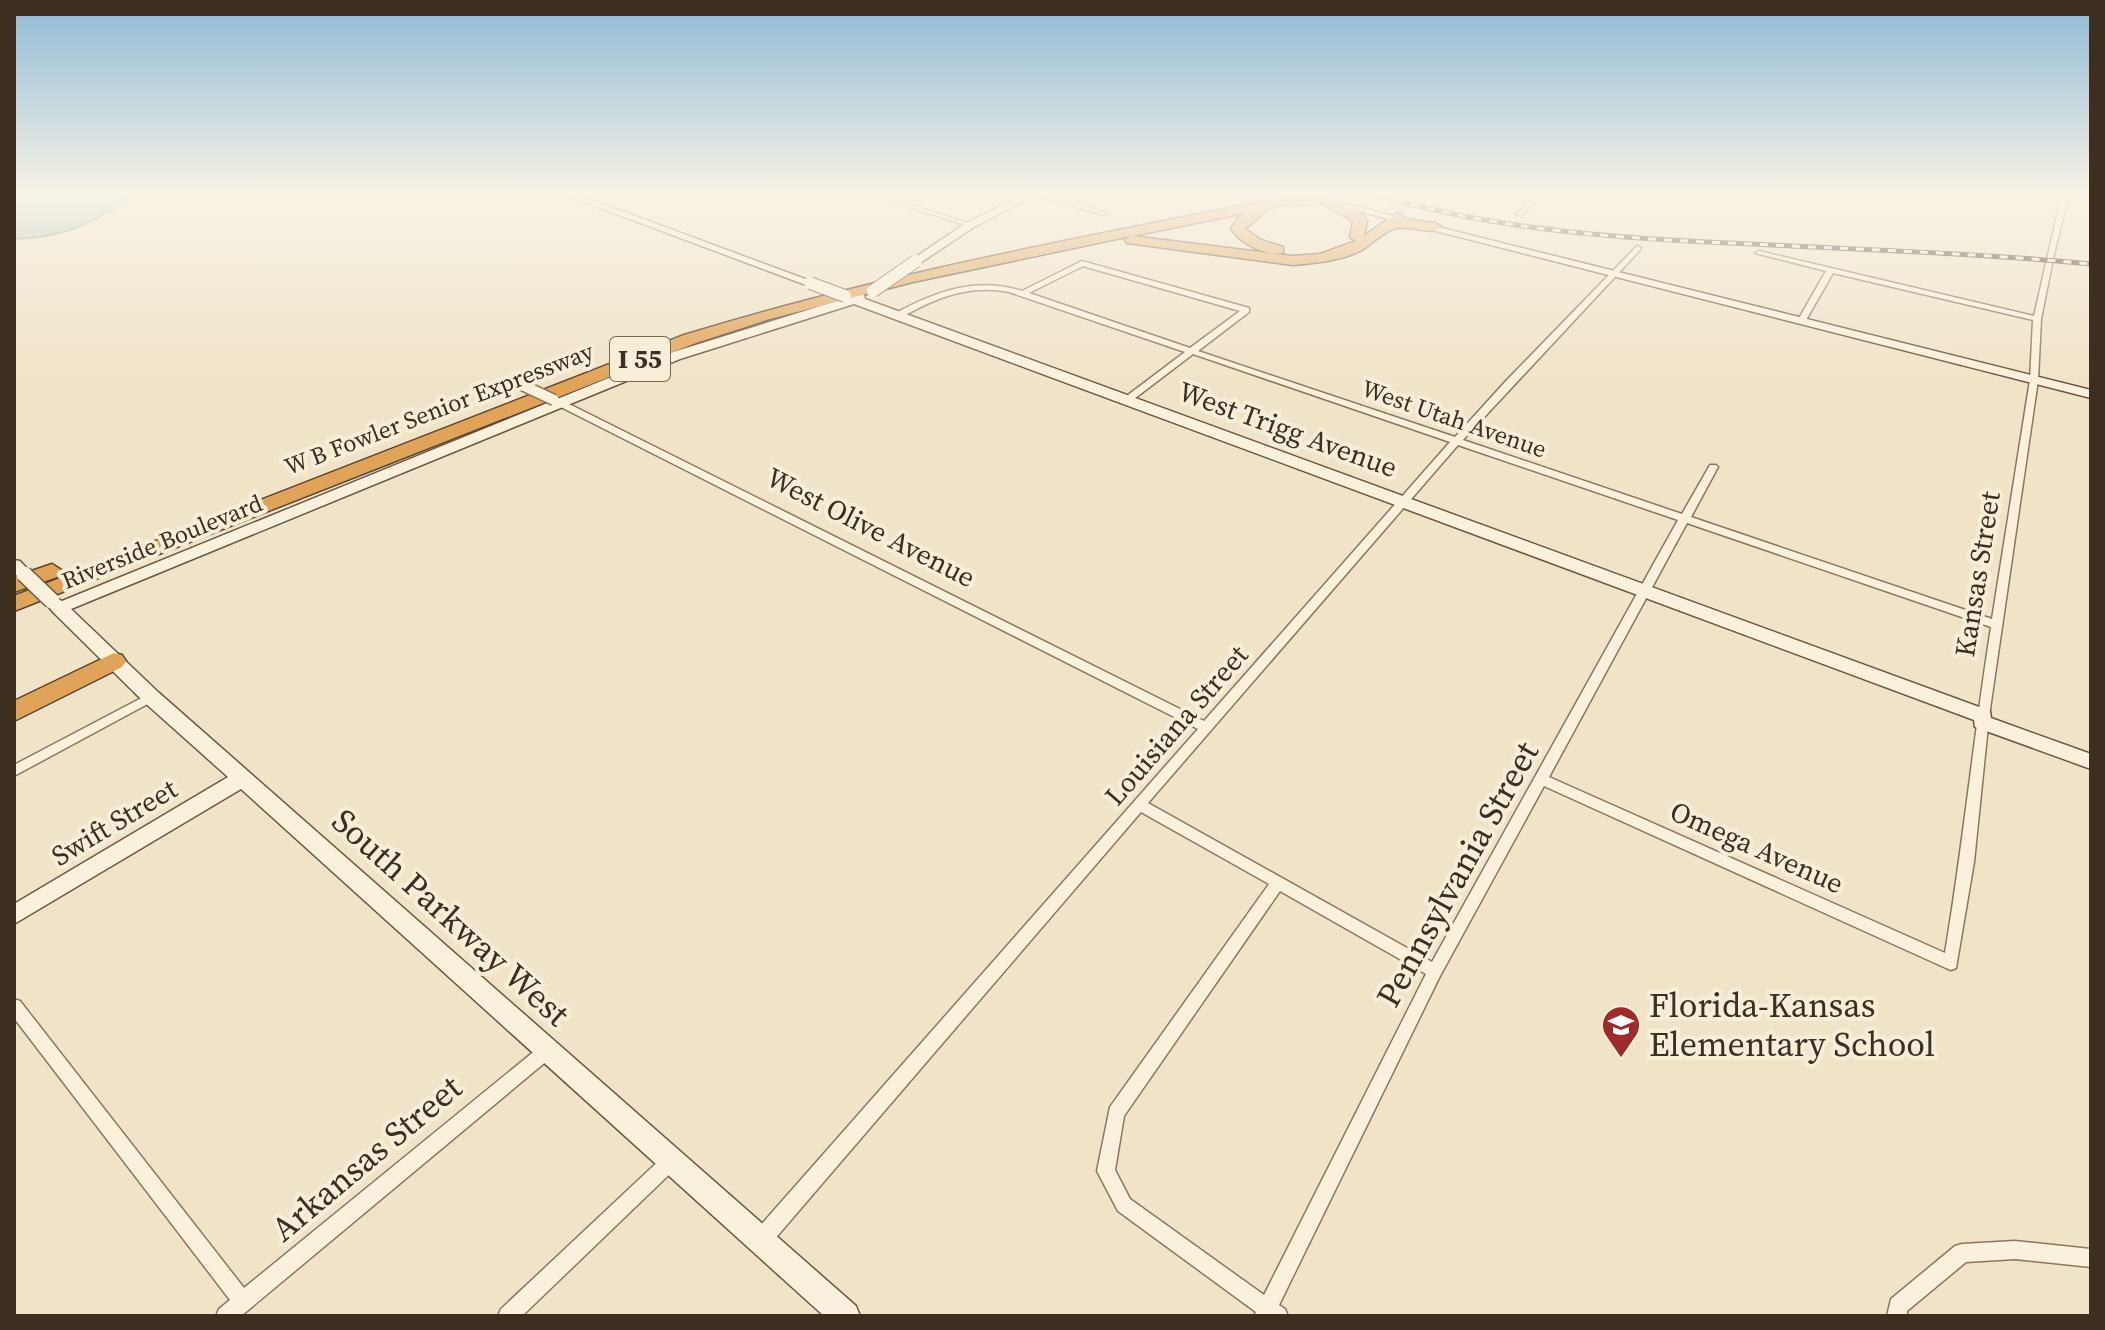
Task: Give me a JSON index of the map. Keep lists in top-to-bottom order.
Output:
{
  "streets": {
    "highway": ["I 55", "W B Fowler Senior Expressway"],
    "street": [
      "West Utah Avenue",
      "West Trigg Avenue",
      "West Olive Avenue",
      "Riverside Boulevard",
      "Kansas Street",
      "Louisiana Street",
      "Swift Street",
      "Omega Avenue",
      "Pennsylvania Street",
      "South Parkway West",
      "Arkansas Street"
    ]
  },
  "crossings": [
    ["W B Fowler Senior Expressway", "South Parkway West"],
    ["West Utah Avenue", "West Trigg Avenue"],
    ["West Utah Avenue", "Kansas Street"],
    ["West Utah Avenue", "Louisiana Street"],
    ["West Utah Avenue", "Pennsylvania Street"],
    ["West Trigg Avenue", "Riverside Boulevard"],
    ["West Trigg Avenue", "Kansas Street"],
    ["West Trigg Avenue", "Louisiana Street"],
    ["West Trigg Avenue", "Pennsylvania Street"],
    ["West Olive Avenue", "Riverside Boulevard"],
    ["West Olive Avenue", "Louisiana Street"],
    ["Riverside Boulevard", "South Parkway West"],
    ["Kansas Street", "Omega Avenue"],
    ["Louisiana Street", "South Parkway West"],
    ["Swift Street", "South Parkway West"],
    ["Omega Avenue", "Pennsylvania Street"],
    ["South Parkway West", "Arkansas Street"]
  ],
  "places": {
    "school or university": ["Florida-Kansas Elementary School"]
  }
}
